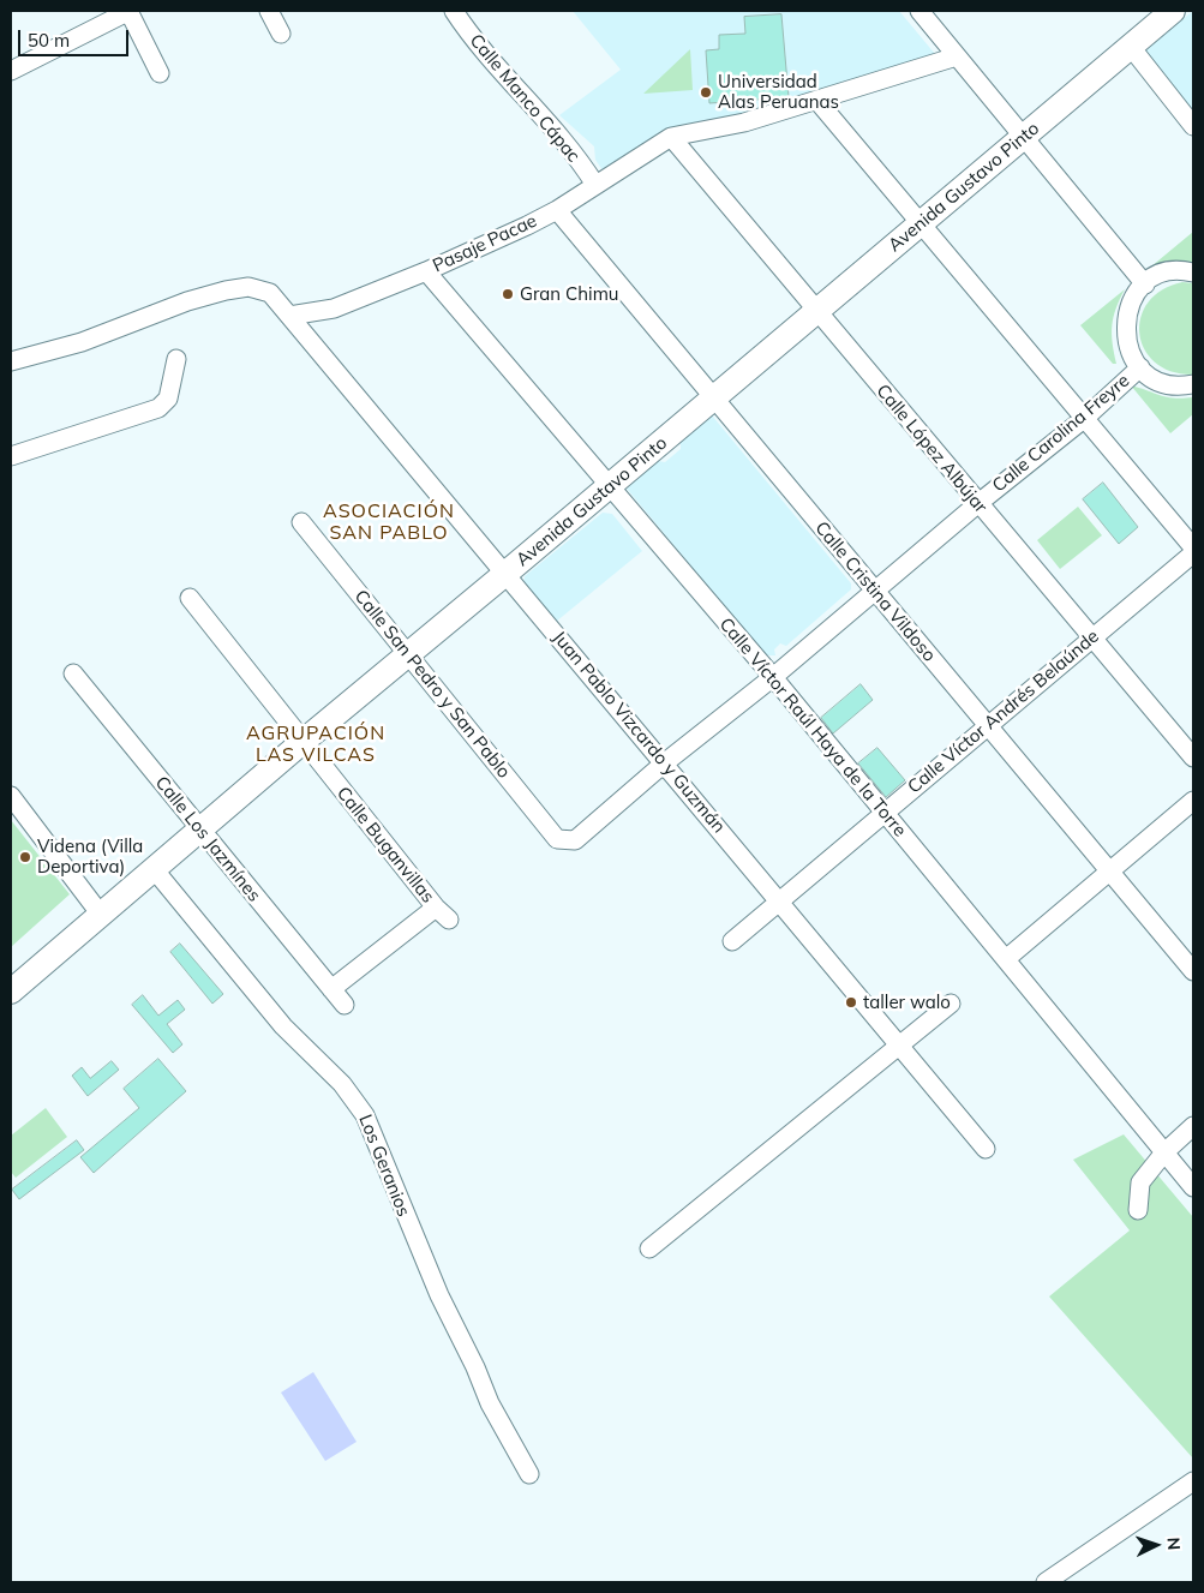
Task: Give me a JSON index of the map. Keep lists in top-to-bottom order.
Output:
{
  "streets": {
    "main road": ["Avenida Gustavo Pinto"],
    "street": [
      "Calle Manco Cápac",
      "Pasaje Pacae",
      "Calle Carolina Freyre",
      "Calle López Albújar",
      "Calle Cristina Vildoso",
      "Calle San Pedro y San Pablo",
      "Calle Víctor Andrés Belaúnde",
      "Calle Víctor Raúl Haya de la Torre",
      "Juan Pablo Vizcardo y Guzmán",
      "Calle Los Jazmínes",
      "Calle Buganvillas",
      "Los Geranios"
    ]
  },
  "crossings": [
    ["Calle Manco Cápac", "Pasaje Pacae"],
    ["Avenida Gustavo Pinto", "Calle López Albújar"],
    ["Avenida Gustavo Pinto", "Calle Cristina Vildoso"],
    ["Avenida Gustavo Pinto", "Calle San Pedro y San Pablo"],
    ["Avenida Gustavo Pinto", "Calle Víctor Raúl Haya de la Torre"],
    ["Avenida Gustavo Pinto", "Juan Pablo Vizcardo y Guzmán"],
    ["Avenida Gustavo Pinto", "Calle Los Jazmínes"],
    ["Avenida Gustavo Pinto", "Calle Buganvillas"],
    ["Avenida Gustavo Pinto", "Los Geranios"],
    ["Pasaje Pacae", "Calle López Albújar"],
    ["Pasaje Pacae", "Calle Cristina Vildoso"],
    ["Pasaje Pacae", "Calle Víctor Raúl Haya de la Torre"],
    ["Pasaje Pacae", "Juan Pablo Vizcardo y Guzmán"],
    ["Calle Carolina Freyre", "Calle López Albújar"],
    ["Calle Carolina Freyre", "Calle Cristina Vildoso"],
    ["Calle Carolina Freyre", "Calle San Pedro y San Pablo"],
    ["Calle Carolina Freyre", "Calle Víctor Raúl Haya de la Torre"],
    ["Calle Carolina Freyre", "Juan Pablo Vizcardo y Guzmán"],
    ["Calle López Albújar", "Calle Víctor Andrés Belaúnde"],
    ["Calle Cristina Vildoso", "Calle Víctor Andrés Belaúnde"],
    ["Calle Víctor Andrés Belaúnde", "Calle Víctor Raúl Haya de la Torre"],
    ["Calle Víctor Andrés Belaúnde", "Juan Pablo Vizcardo y Guzmán"],
    ["Calle Los Jazmínes", "Calle Buganvillas"]
  ],
  "districts": ["ASOCIACIÓN SAN PABLO", "AGRUPACIÓN LAS VILCAS"],
  "places": [
    "Universidad Alas Peruanas",
    "Gran Chimu",
    "Videna (Villa Deportiva)",
    "taller walo"
  ],
  "scale_bar": "50 m",
  "north": "right"
}
